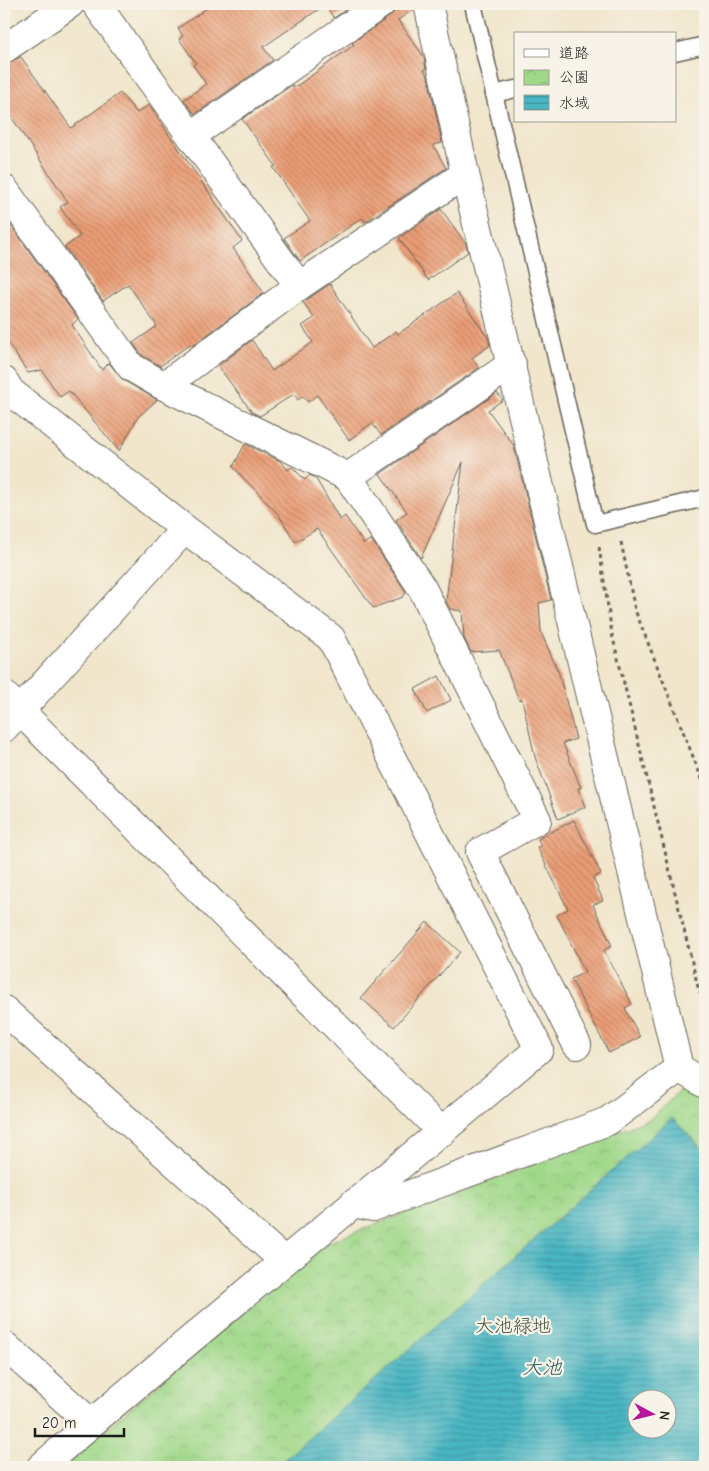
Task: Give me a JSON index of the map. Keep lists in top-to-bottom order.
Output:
{
  "water": ["大池"],
  "parks": ["大池緑地"],
  "legend": ["道路", "公園", "水域"],
  "scale_bar": "20 m",
  "north": "right"
}
